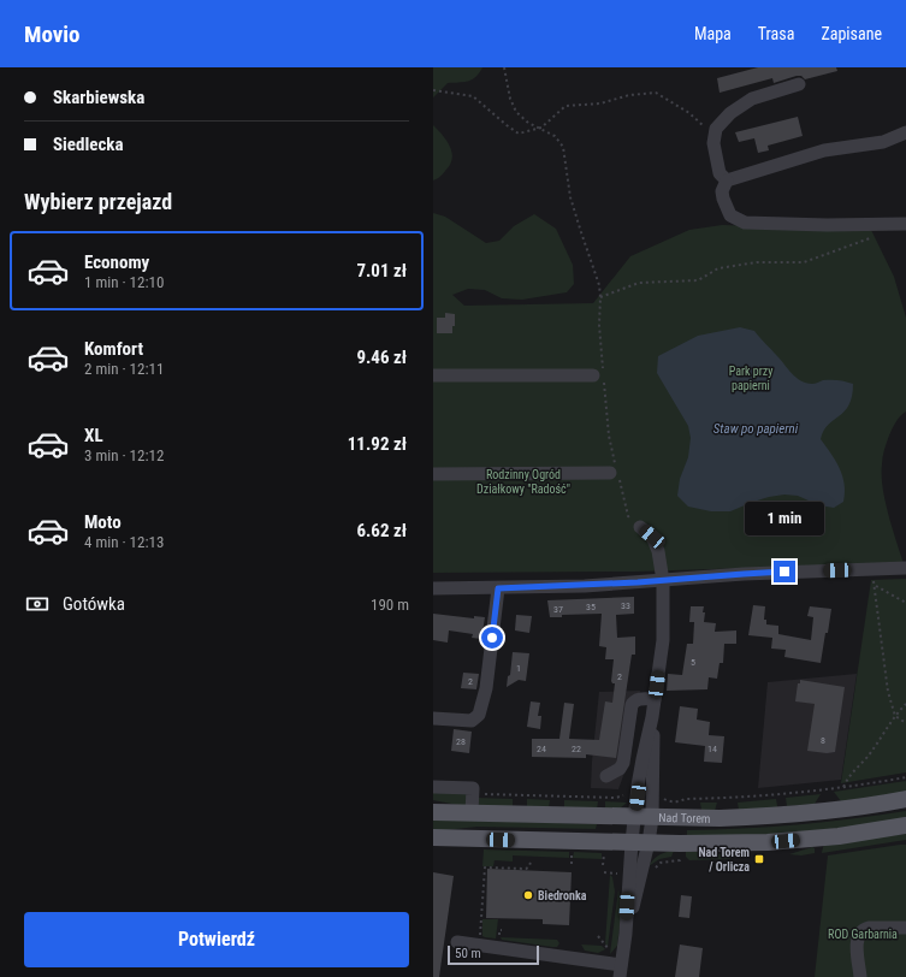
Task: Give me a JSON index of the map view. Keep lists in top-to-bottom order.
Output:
{
  "streets": {
    "main road": ["Nad Torem"]
  },
  "water": ["Staw po papierni"],
  "parks": ["Park przy papierni", "Rodzinny Ogród Działkowy \"Radość\"", "ROD Garbarnia"],
  "places": {
    "transit": ["Nad Torem / Orlicza"],
    "other": ["Biedronka"]
  },
  "house_numbers": [
    "33",
    "35",
    "37",
    "5",
    "1",
    "2",
    "2",
    "8",
    "28",
    "24",
    "22",
    "14"
  ],
  "scale_bar": "50 m",
  "page": {
    "header": "Movio",
    "nav": ["Mapa", "Trasa", "Zapisane"],
    "banner": ["Skarbiewska", "Siedlecka"],
    "heading": "Wybierz przejazd",
    "list": [
      {
        "name": "Economy",
        "note": "1 min · 12:10",
        "value": "7.01 zł"
      },
      {
        "name": "Komfort",
        "note": "2 min · 12:11",
        "value": "9.46 zł"
      },
      {
        "name": "XL",
        "note": "3 min · 12:12",
        "value": "11.92 zł"
      },
      {
        "name": "Moto",
        "note": "4 min · 12:13",
        "value": "6.62 zł"
      }
    ],
    "bubble": "1 min",
    "pay": ["Gotówka", "190 m"],
    "buttons": "Potwierdź",
    "scale": "50 m"
  }
}
